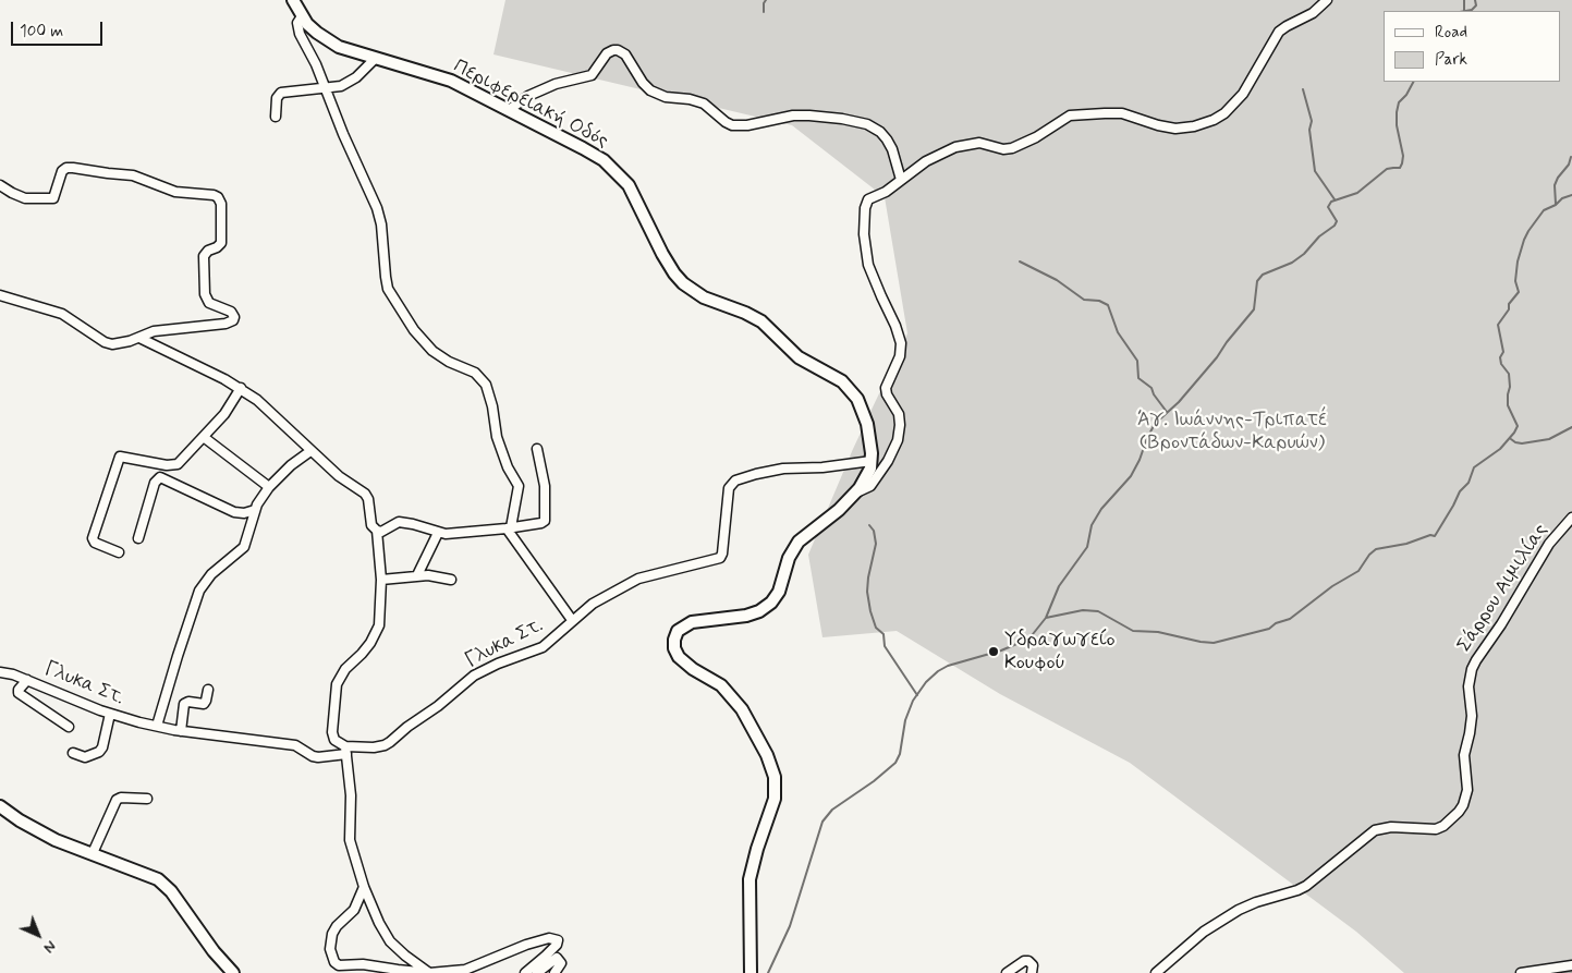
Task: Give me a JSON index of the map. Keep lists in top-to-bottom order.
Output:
{
  "streets": {
    "main road": ["Περιφερειακή Οδός"],
    "street": ["Σάρρου Αιμιλίας", "Γλυκα Στ."]
  },
  "crossings": [
    ["Περιφερειακή Οδός", "Γλυκα Στ."]
  ],
  "parks": ["Άγ. Ιωάννης-Τριπατέ (Βροντάδων-Καρυών)"],
  "places": ["Υδραγωγείο Κουφού"],
  "legend": ["Road", "Park"],
  "scale_bar": "100 m",
  "north": "bottom right"
}
